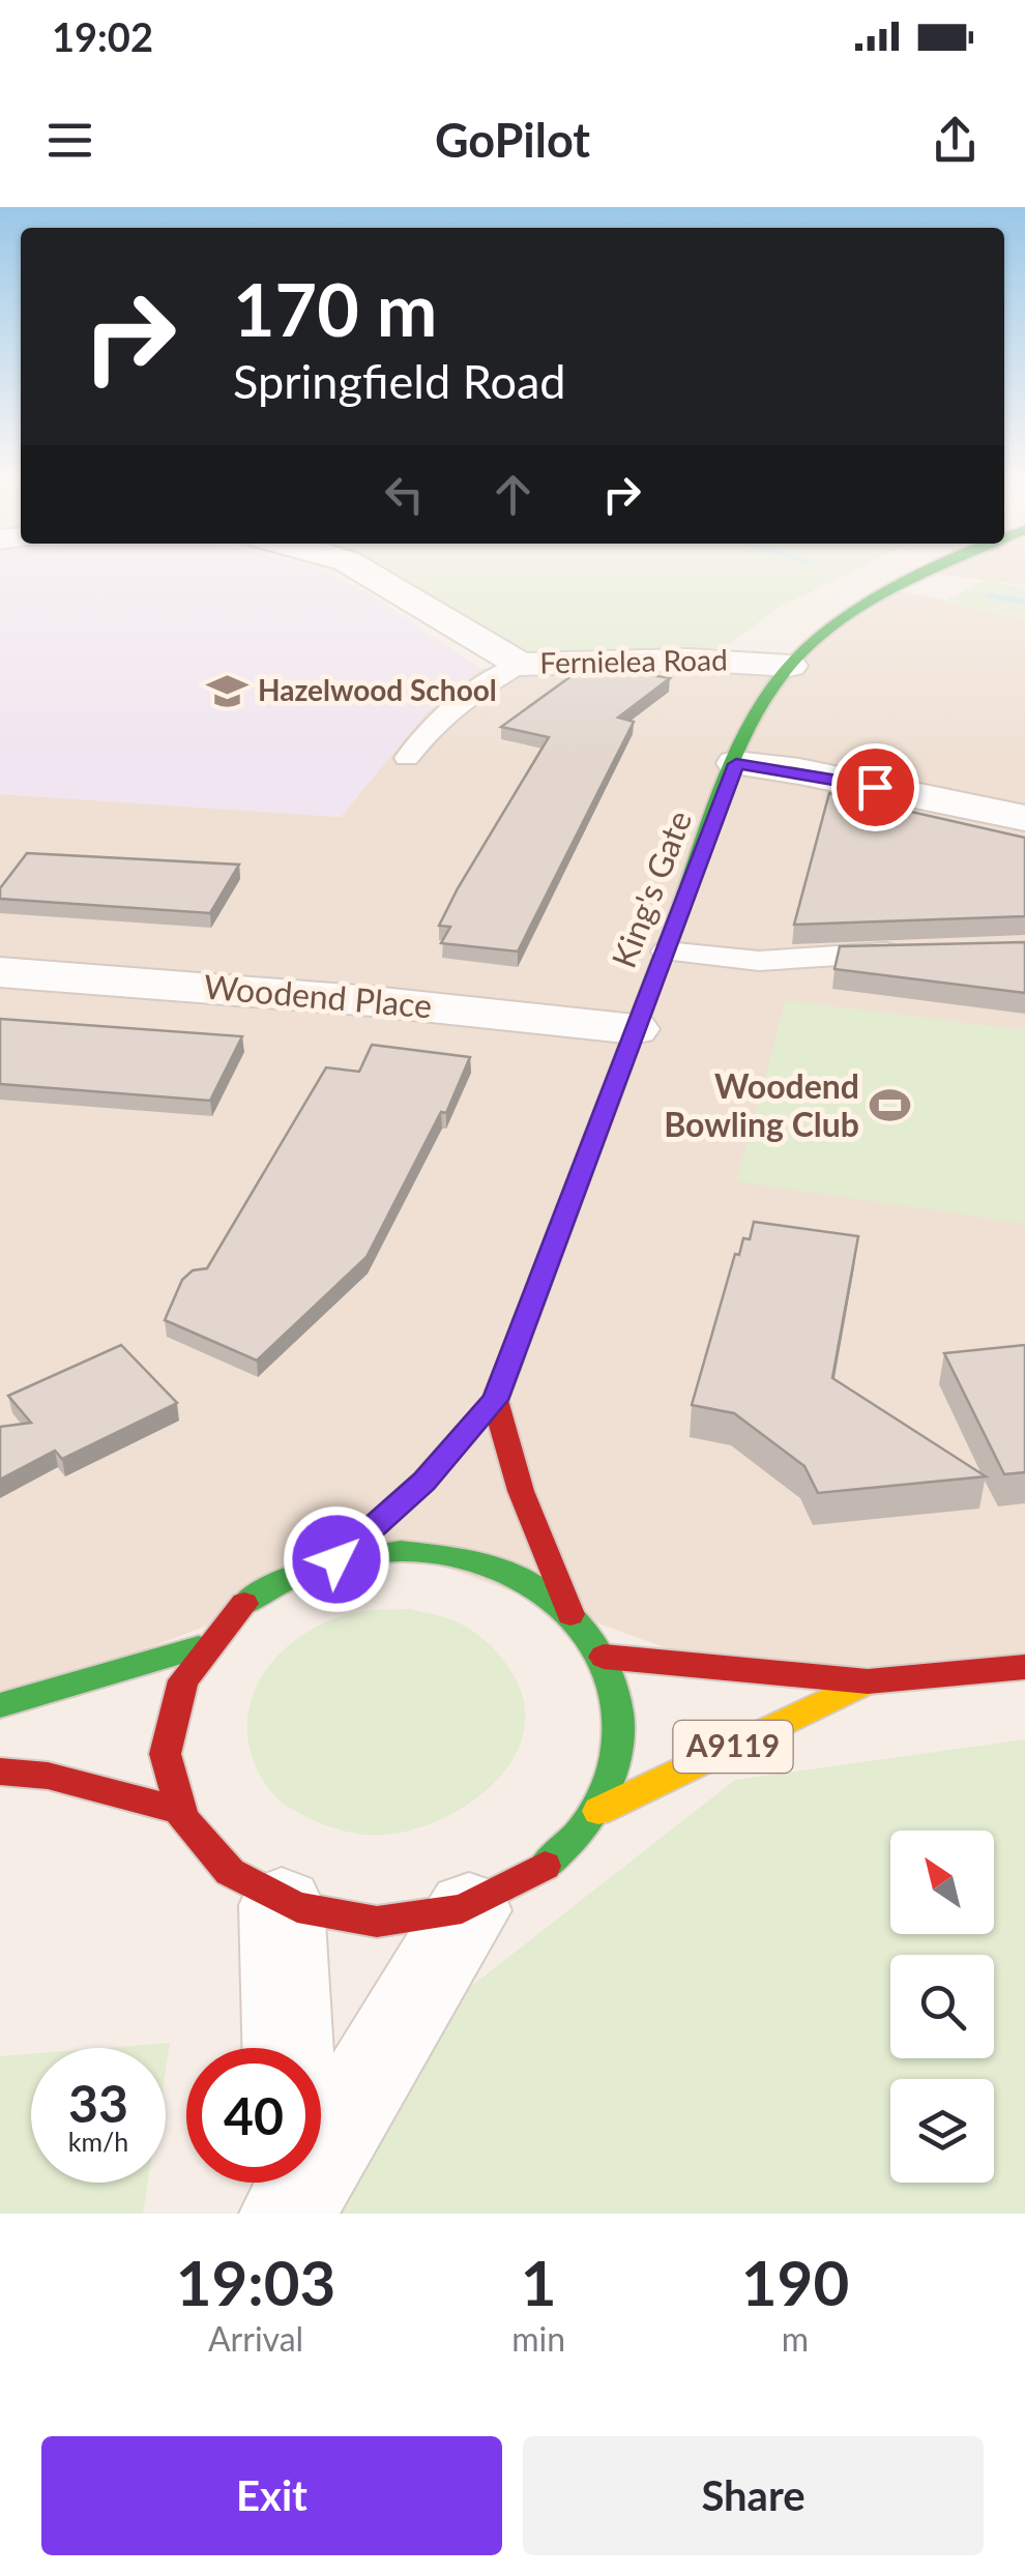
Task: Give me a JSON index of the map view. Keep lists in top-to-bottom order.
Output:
{
  "streets": {
    "street": [
      "Fernielea Road",
      "King's Gate",
      "Woodend Place",
      "A9119"
    ]
  },
  "crossings": [
    ["Fernielea Road", "King's Gate"],
    ["King's Gate", "Woodend Place"],
    ["King's Gate", "A9119"]
  ],
  "places": {
    "school or university": ["Hazelwood School"],
    "sports": ["Woodend Bowling Club"]
  },
  "north": "top left",
  "page": {
    "status": "19:02",
    "header": "GoPilot",
    "turn": ["170 m", "Springfield Road"],
    "speed": "33 km/h",
    "limit": "40",
    "eta": [
      "19:03",
      "Arrival",
      "1",
      "min",
      "190",
      "m"
    ],
    "buttons": ["Exit", "Share"]
  }
}
